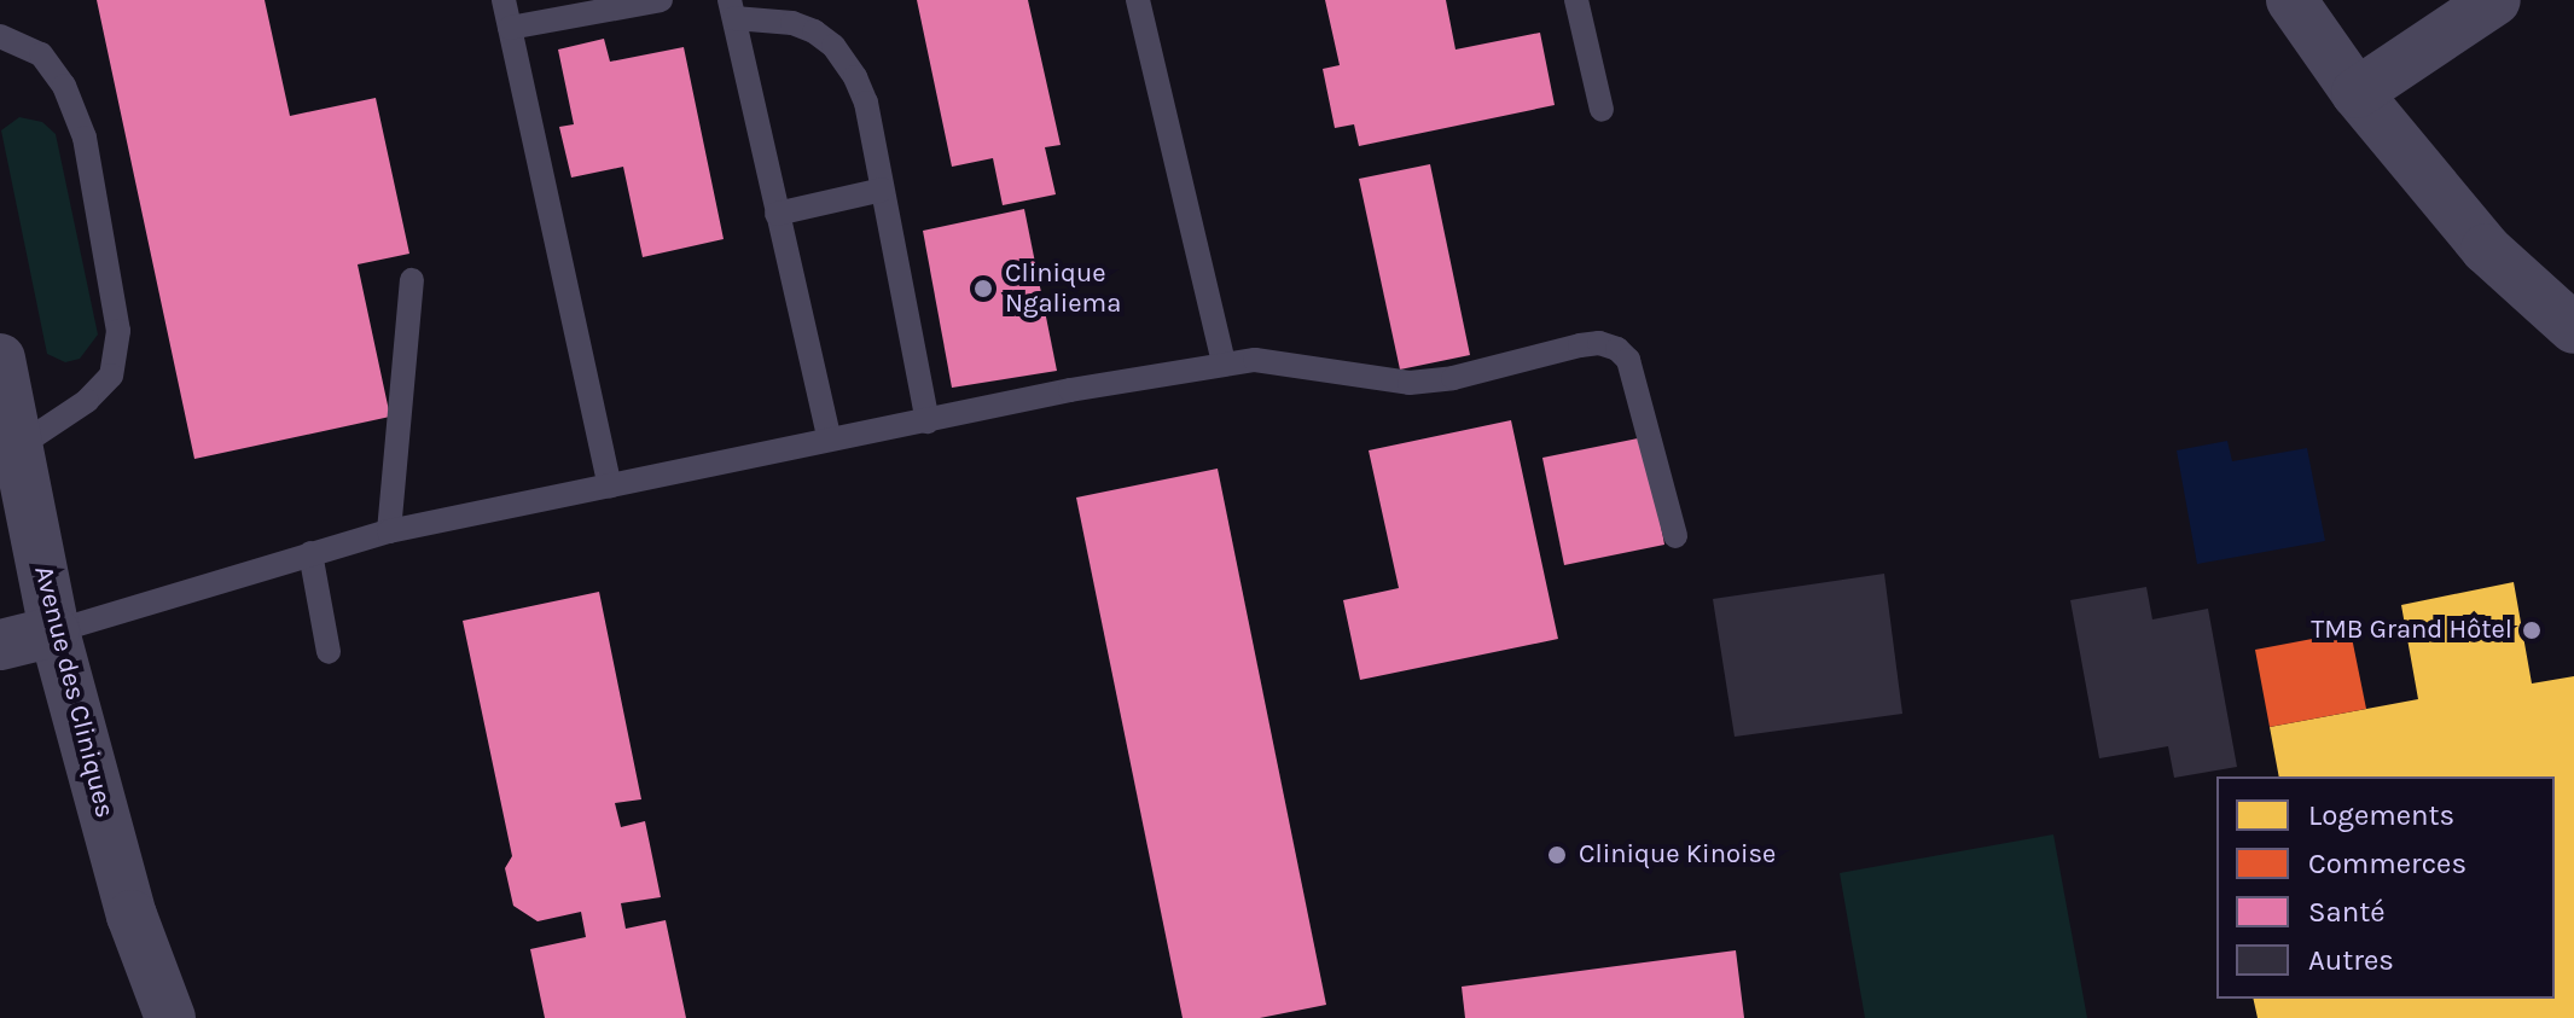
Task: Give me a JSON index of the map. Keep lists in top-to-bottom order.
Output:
{
  "streets": {
    "street": ["Avenue des Cliniques"]
  },
  "places": ["Clinique Ngaliema", "TMB Grand Hôtel", "Clinique Kinoise"],
  "legend": [
    "Logements",
    "Commerces",
    "Santé",
    "Autres"
  ]
}
